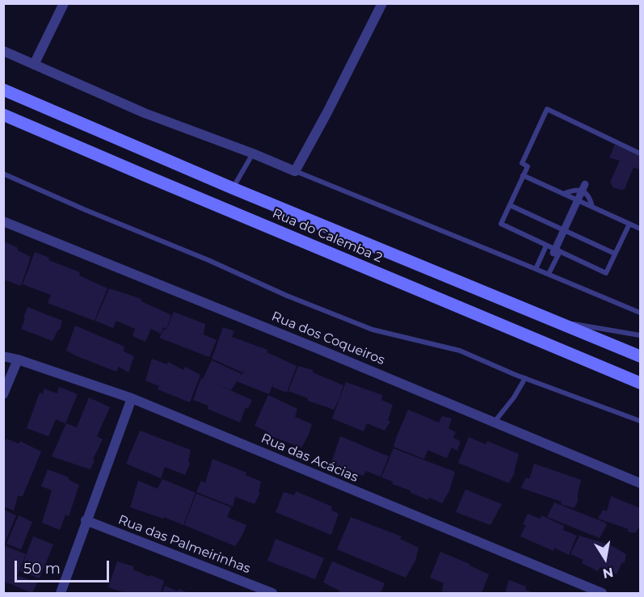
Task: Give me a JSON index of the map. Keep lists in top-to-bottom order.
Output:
{
  "streets": {
    "main road": ["Rua do Calemba 2"],
    "street": ["Rua dos Coqueiros", "Rua das Acácias", "Rua das Palmeirinhas"]
  },
  "scale_bar": "50 m",
  "north": "bottom"
}
